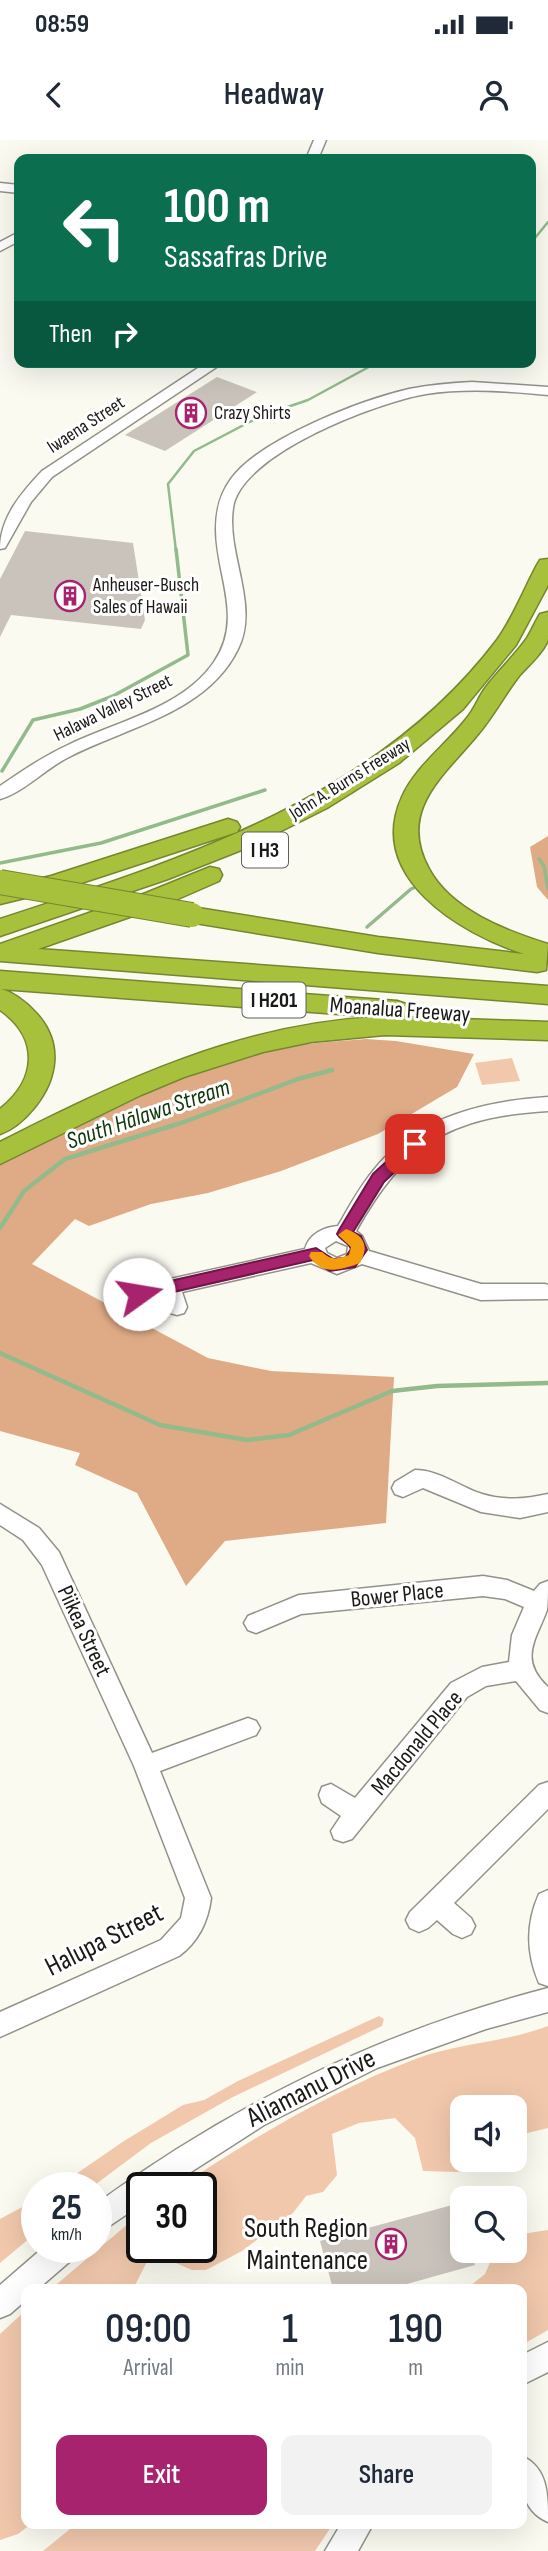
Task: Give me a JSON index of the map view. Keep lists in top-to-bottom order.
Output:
{
  "streets": {
    "highway": [
      "John A. Burns Freeway",
      "I H3",
      "I H201",
      "Moanalua Freeway"
    ],
    "street": [
      "Iwaena Street",
      "Halawa Valley Street",
      "Bower Place",
      "Piikea Street",
      "Macdonald Place",
      "Halupa Street",
      "Aliamanu Drive"
    ]
  },
  "crossings": [
    ["John A. Burns Freeway", "Moanalua Freeway"],
    ["Piikea Street", "Halupa Street"]
  ],
  "water": ["South Hālawa Stream"],
  "places": {
    "building": ["Crazy Shirts", "Anheuser-Busch Sales of Hawaii", "South Region Maintenance"]
  },
  "page": {
    "status": "08:59",
    "header": "Headway",
    "turn": ["100 m", "Sassafras Drive"],
    "then": "Then",
    "speed": "25 km/h",
    "limit": "30",
    "eta": [
      "09:00",
      "Arrival",
      "1",
      "min",
      "190",
      "m"
    ],
    "buttons": ["Exit", "Share"]
  }
}
